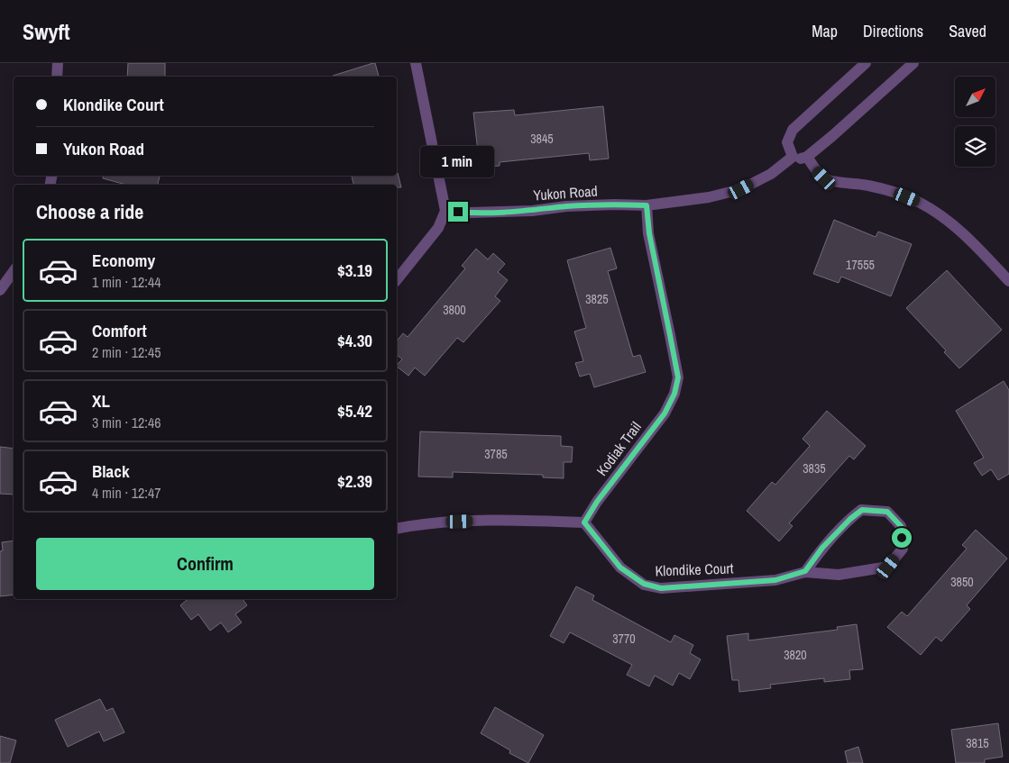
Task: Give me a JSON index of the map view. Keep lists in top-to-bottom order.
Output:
{
  "streets": {
    "street": ["Yukon Road", "Kodiak Trail", "Klondike Court"]
  },
  "crossings": [
    ["Yukon Road", "Kodiak Trail"],
    ["Kodiak Trail", "Klondike Court"]
  ],
  "house_numbers": [
    "3845",
    "17555",
    "3825",
    "3800",
    "3785",
    "3835",
    "3850",
    "3770",
    "3820",
    "3815"
  ],
  "north": "top right",
  "page": {
    "header": "Swyft",
    "nav": ["Map", "Directions", "Saved"],
    "banner": ["Klondike Court", "Yukon Road"],
    "bubble": "1 min",
    "heading": "Choose a ride",
    "list": [
      {
        "name": "Economy",
        "note": "1 min · 12:44",
        "value": "$3.19"
      },
      {
        "name": "Comfort",
        "note": "2 min · 12:45",
        "value": "$4.30"
      },
      {
        "name": "XL",
        "note": "3 min · 12:46",
        "value": "$5.42"
      },
      {
        "name": "Black",
        "note": "4 min · 12:47",
        "value": "$2.39"
      }
    ],
    "buttons": "Confirm"
  }
}
